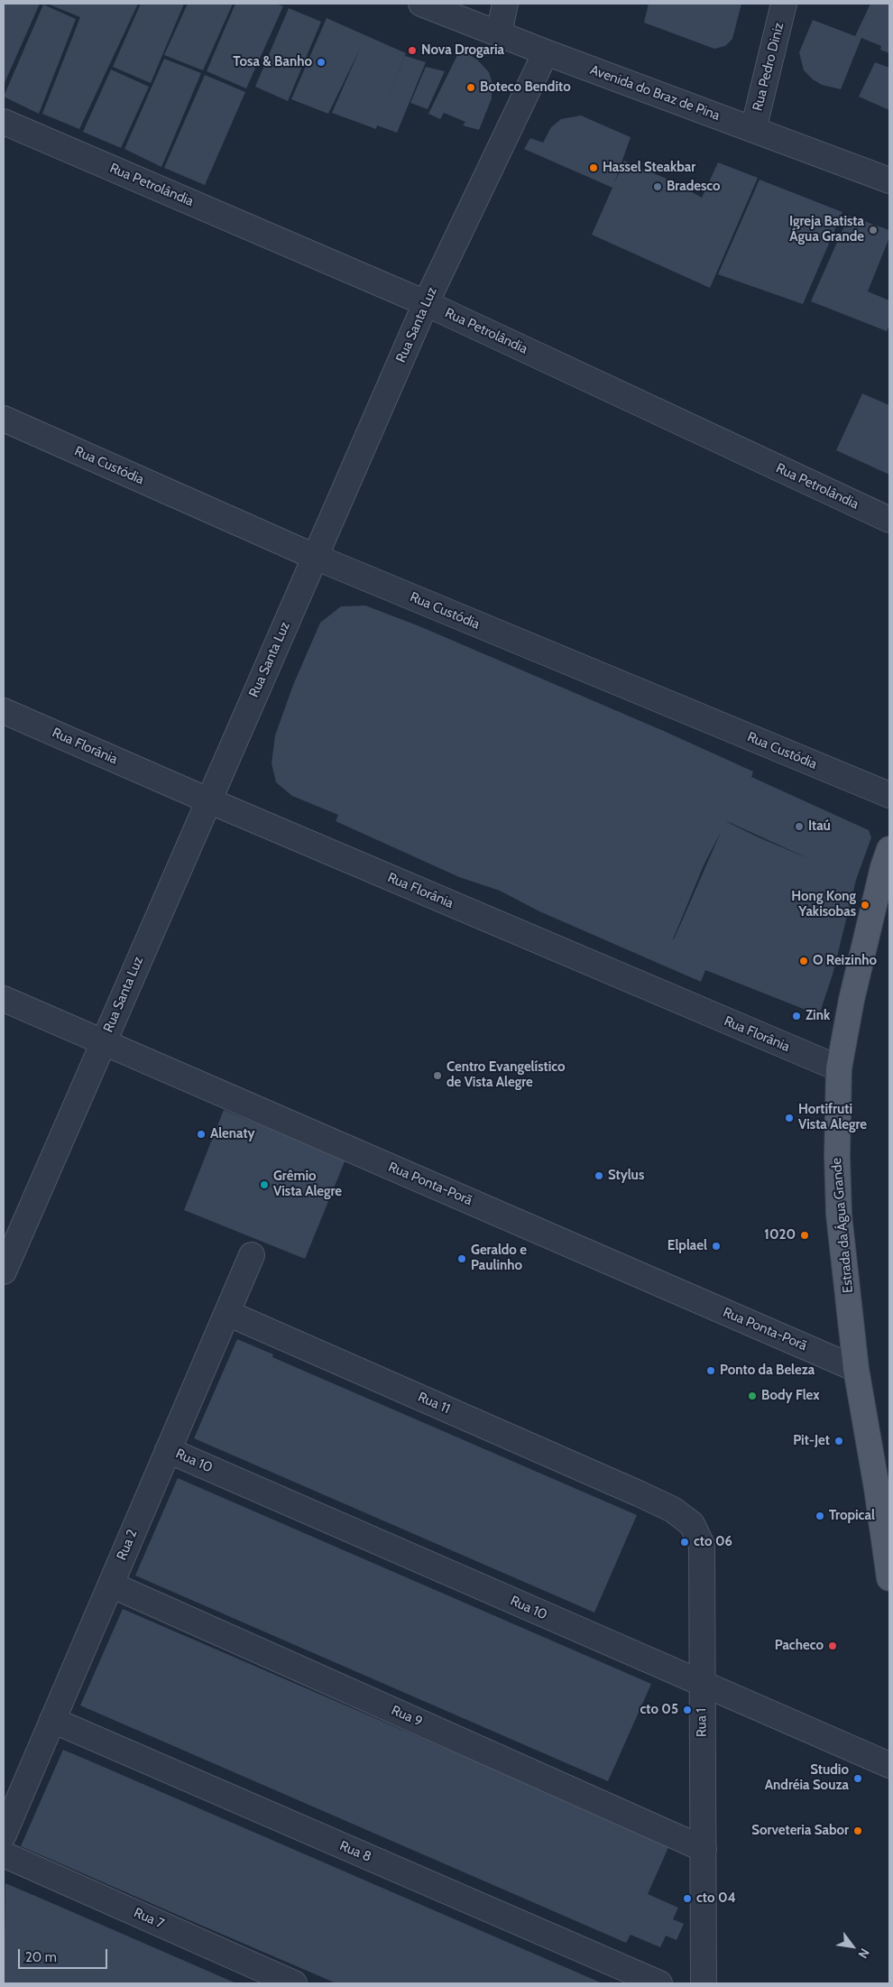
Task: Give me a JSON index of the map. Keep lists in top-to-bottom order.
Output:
{
  "streets": {
    "main road": ["Estrada da Água Grande"],
    "street": [
      "Rua Pedro Diniz",
      "Avenida do Braz de Pina",
      "Rua Petrolândia",
      "Rua Santa Luz",
      "Rua Custódia",
      "Rua Florânia",
      "Rua Ponta-Porã",
      "Rua 11",
      "Rua 10",
      "Rua 2",
      "Rua 9",
      "Rua 1",
      "Rua 8",
      "Rua 7"
    ]
  },
  "crossings": [
    ["Rua Pedro Diniz", "Avenida do Braz de Pina"],
    ["Avenida do Braz de Pina", "Rua Santa Luz"],
    ["Rua Petrolândia", "Rua Santa Luz"],
    ["Rua Santa Luz", "Rua Custódia"],
    ["Rua Santa Luz", "Rua Florânia"],
    ["Rua Santa Luz", "Rua Ponta-Porã"],
    ["Rua Florânia", "Estrada da Água Grande"],
    ["Rua Ponta-Porã", "Estrada da Água Grande"],
    ["Rua 11", "Rua 2"],
    ["Rua 11", "Rua 1"],
    ["Rua 10", "Rua 2"],
    ["Rua 10", "Rua 1"],
    ["Rua 2", "Rua 9"],
    ["Rua 2", "Rua 8"],
    ["Rua 9", "Rua 1"]
  ],
  "places": [
    "Nova Drogaria",
    "Tosa & Banho",
    "Boteco Bendito",
    "Hassel Steakbar",
    "Bradesco",
    "Igreja Batista Água Grande",
    "Itaú",
    "Hong Kong Yakisobas",
    "O Reizinho",
    "Zink",
    "Centro Evangelístico de Vista Alegre",
    "Hortifruti Vista Alegre",
    "Alenaty",
    "Stylus",
    "Grêmio Vista Alegre",
    "1020",
    "Elplael",
    "Geraldo e Paulinho",
    "Ponto da Beleza",
    "Body Flex",
    "Pit-Jet",
    "Tropical",
    "cto 06",
    "Pacheco",
    "cto 05",
    "Studio Andréia Souza",
    "Sorveteria Sabor",
    "cto 04"
  ],
  "scale_bar": "20 m",
  "north": "bottom right"
}
